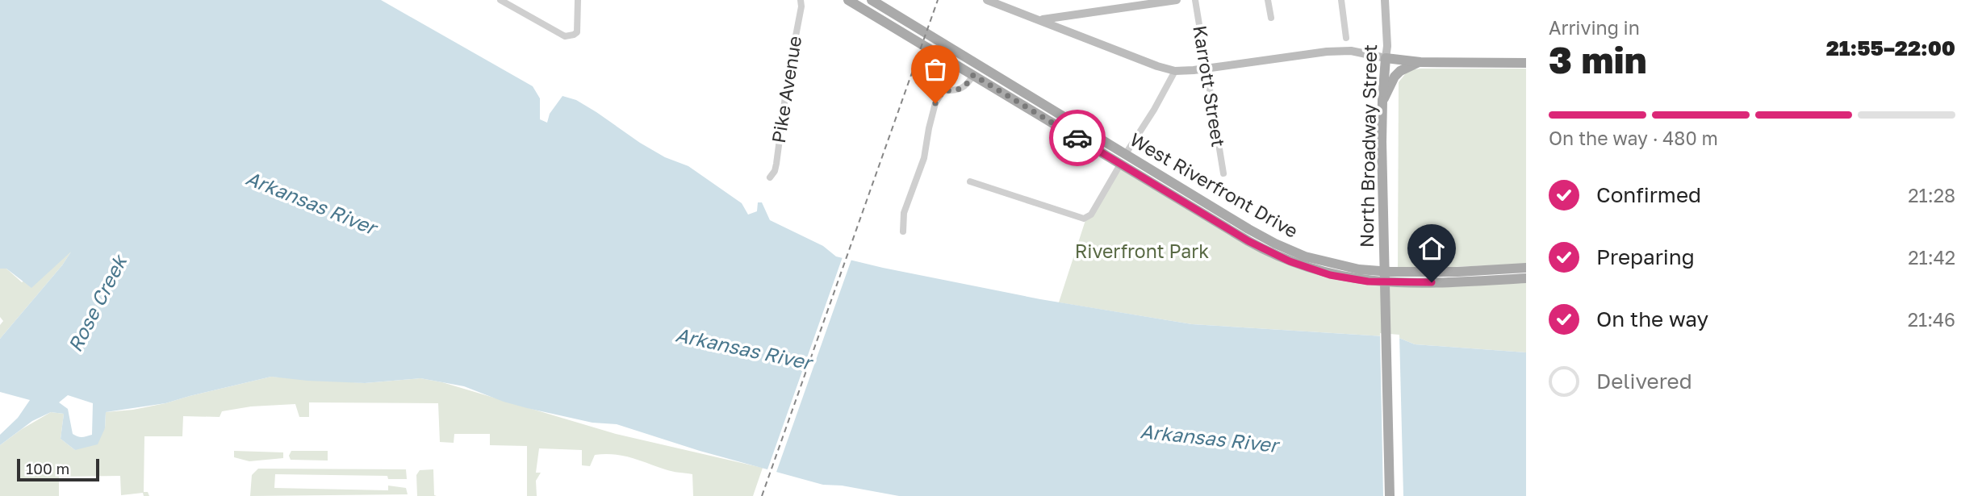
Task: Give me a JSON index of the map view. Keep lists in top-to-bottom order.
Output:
{
  "streets": {
    "main road": ["North Broadway Street", "West Riverfront Drive"],
    "street": ["Karrott Street", "Pike Avenue"]
  },
  "water": ["Arkansas River", "Rose Creek"],
  "parks": ["Riverfront Park"],
  "scale_bar": "100 m",
  "page": {
    "heading": ["3 min", "Arriving in", "21:55–22:00"],
    "bar": "On the way · 480 m",
    "list": [
      ["Confirmed", "21:28"],
      ["Preparing", "21:42"],
      ["On the way", "21:46"],
      "Delivered"
    ],
    "scale": "100 m"
  }
}
